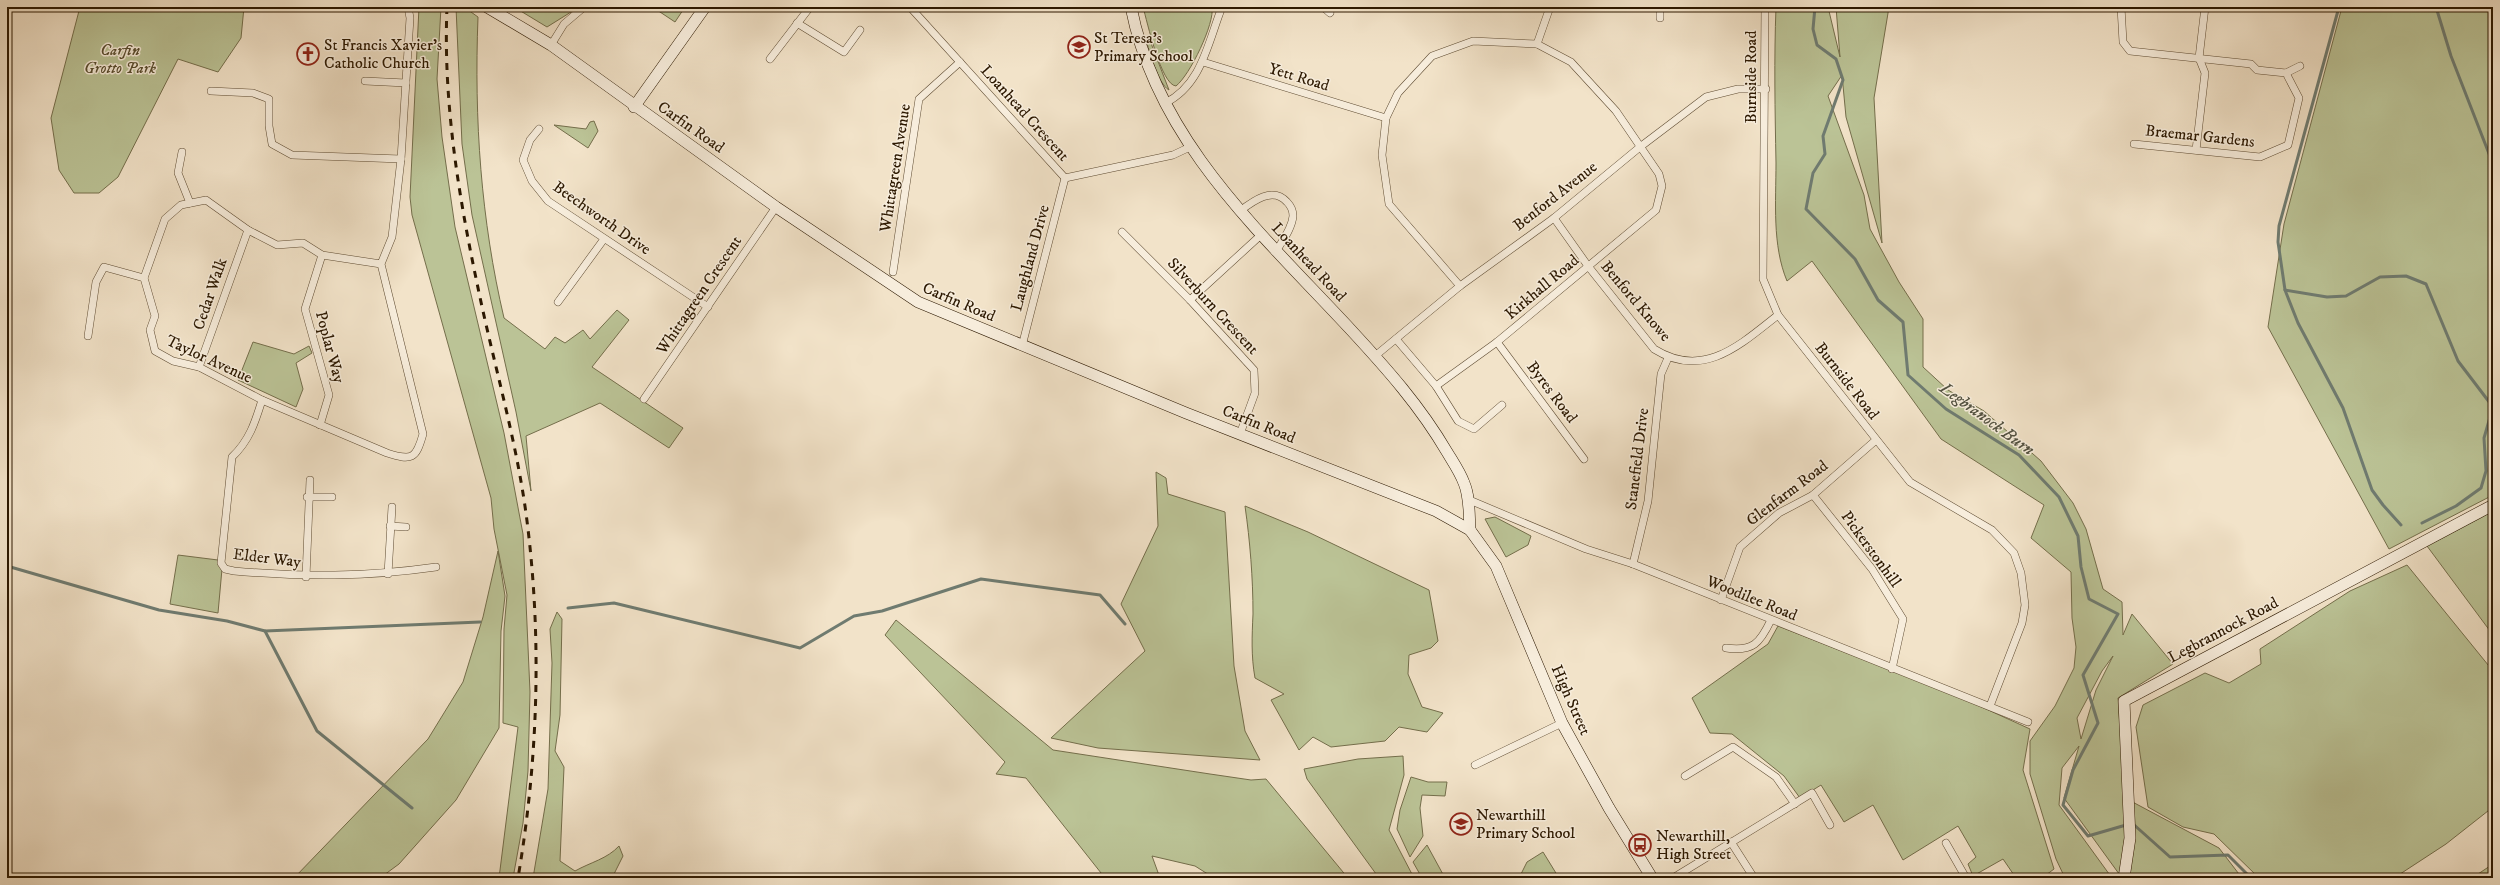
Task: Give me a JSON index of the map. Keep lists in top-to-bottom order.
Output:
{
  "streets": {
    "main road": [
      "Carfin Road",
      "Loanhead Road",
      "Legbrannock Road",
      "High Street"
    ],
    "street": [
      "Yett Road",
      "Burnside Road",
      "Loanhead Crescent",
      "Braemar Gardens",
      "Whittagreen Avenue",
      "Benford Avenue",
      "Beechworth Drive",
      "Laughland Drive",
      "Kirkhall Road",
      "Cedar Walk",
      "Whittagreen Crescent",
      "Benford Knowe",
      "Silverburn Crescent",
      "Poplar Way",
      "Taylor Avenue",
      "Byres Road",
      "Stanefield Drive",
      "Glenfarm Road",
      "Pickerstonhill",
      "Elder Way",
      "Woodilee Road"
    ]
  },
  "crossings": [
    ["Burnside Road", "Benford Avenue"],
    ["Burnside Road", "Benford Knowe"],
    ["Burnside Road", "Glenfarm Road"],
    ["Burnside Road", "Woodilee Road"],
    ["Loanhead Crescent", "Whittagreen Avenue"],
    ["Loanhead Crescent", "Laughland Drive"],
    ["Loanhead Crescent", "Loanhead Road"],
    ["Carfin Road", "Laughland Drive"],
    ["Carfin Road", "Loanhead Road"],
    ["Carfin Road", "Whittagreen Crescent"],
    ["Carfin Road", "Silverburn Crescent"],
    ["Carfin Road", "High Street"],
    ["Benford Avenue", "Loanhead Road"],
    ["Benford Avenue", "Kirkhall Road"],
    ["Benford Avenue", "Benford Knowe"],
    ["Beechworth Drive", "Whittagreen Crescent"],
    ["Loanhead Road", "Woodilee Road"],
    ["Loanhead Road", "High Street"],
    ["Kirkhall Road", "Benford Knowe"],
    ["Kirkhall Road", "Byres Road"],
    ["Cedar Walk", "Taylor Avenue"],
    ["Benford Knowe", "Stanefield Drive"],
    ["Poplar Way", "Taylor Avenue"],
    ["Taylor Avenue", "Elder Way"],
    ["Stanefield Drive", "Woodilee Road"],
    ["Glenfarm Road", "Pickerstonhill"],
    ["Glenfarm Road", "Woodilee Road"],
    ["Pickerstonhill", "Woodilee Road"]
  ],
  "water": ["Legbranock Burn"],
  "parks": ["Carfin Grotto Park"],
  "places": {
    "school or university": ["St Teresa's Primary School", "Newarthill Primary School"],
    "church": ["St Francis Xavier's Catholic Church"],
    "bus stop": ["Newarthill, High Street"]
  }
}
